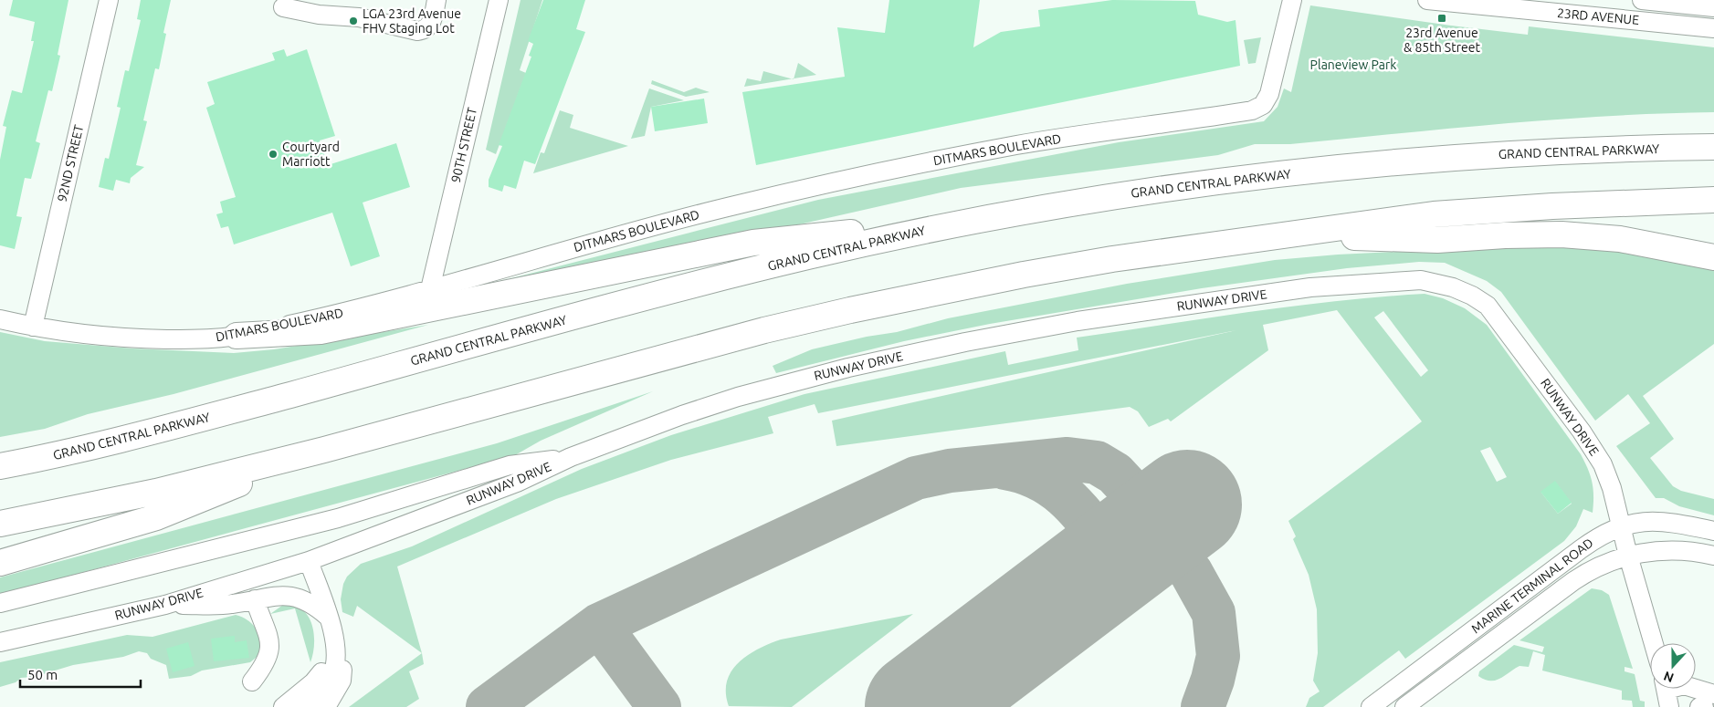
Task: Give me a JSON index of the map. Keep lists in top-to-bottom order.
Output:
{
  "streets": {
    "highway": ["GRAND CENTRAL PARKWAY"],
    "street": [
      "23RD AVENUE",
      "90TH STREET",
      "DITMARS BOULEVARD",
      "92ND STREET",
      "RUNWAY DRIVE",
      "MARINE TERMINAL ROAD"
    ]
  },
  "crossings": [
    ["90TH STREET", "DITMARS BOULEVARD"],
    ["DITMARS BOULEVARD", "92ND STREET"],
    ["RUNWAY DRIVE", "MARINE TERMINAL ROAD"]
  ],
  "parks": ["Planeview Park"],
  "places": {
    "transit": ["23rd Avenue & 85th Street"],
    "other": ["LGA 23rd Avenue FHV Staging Lot", "Courtyard Marriott"]
  },
  "scale_bar": "50 m",
  "north": "bottom"
}
